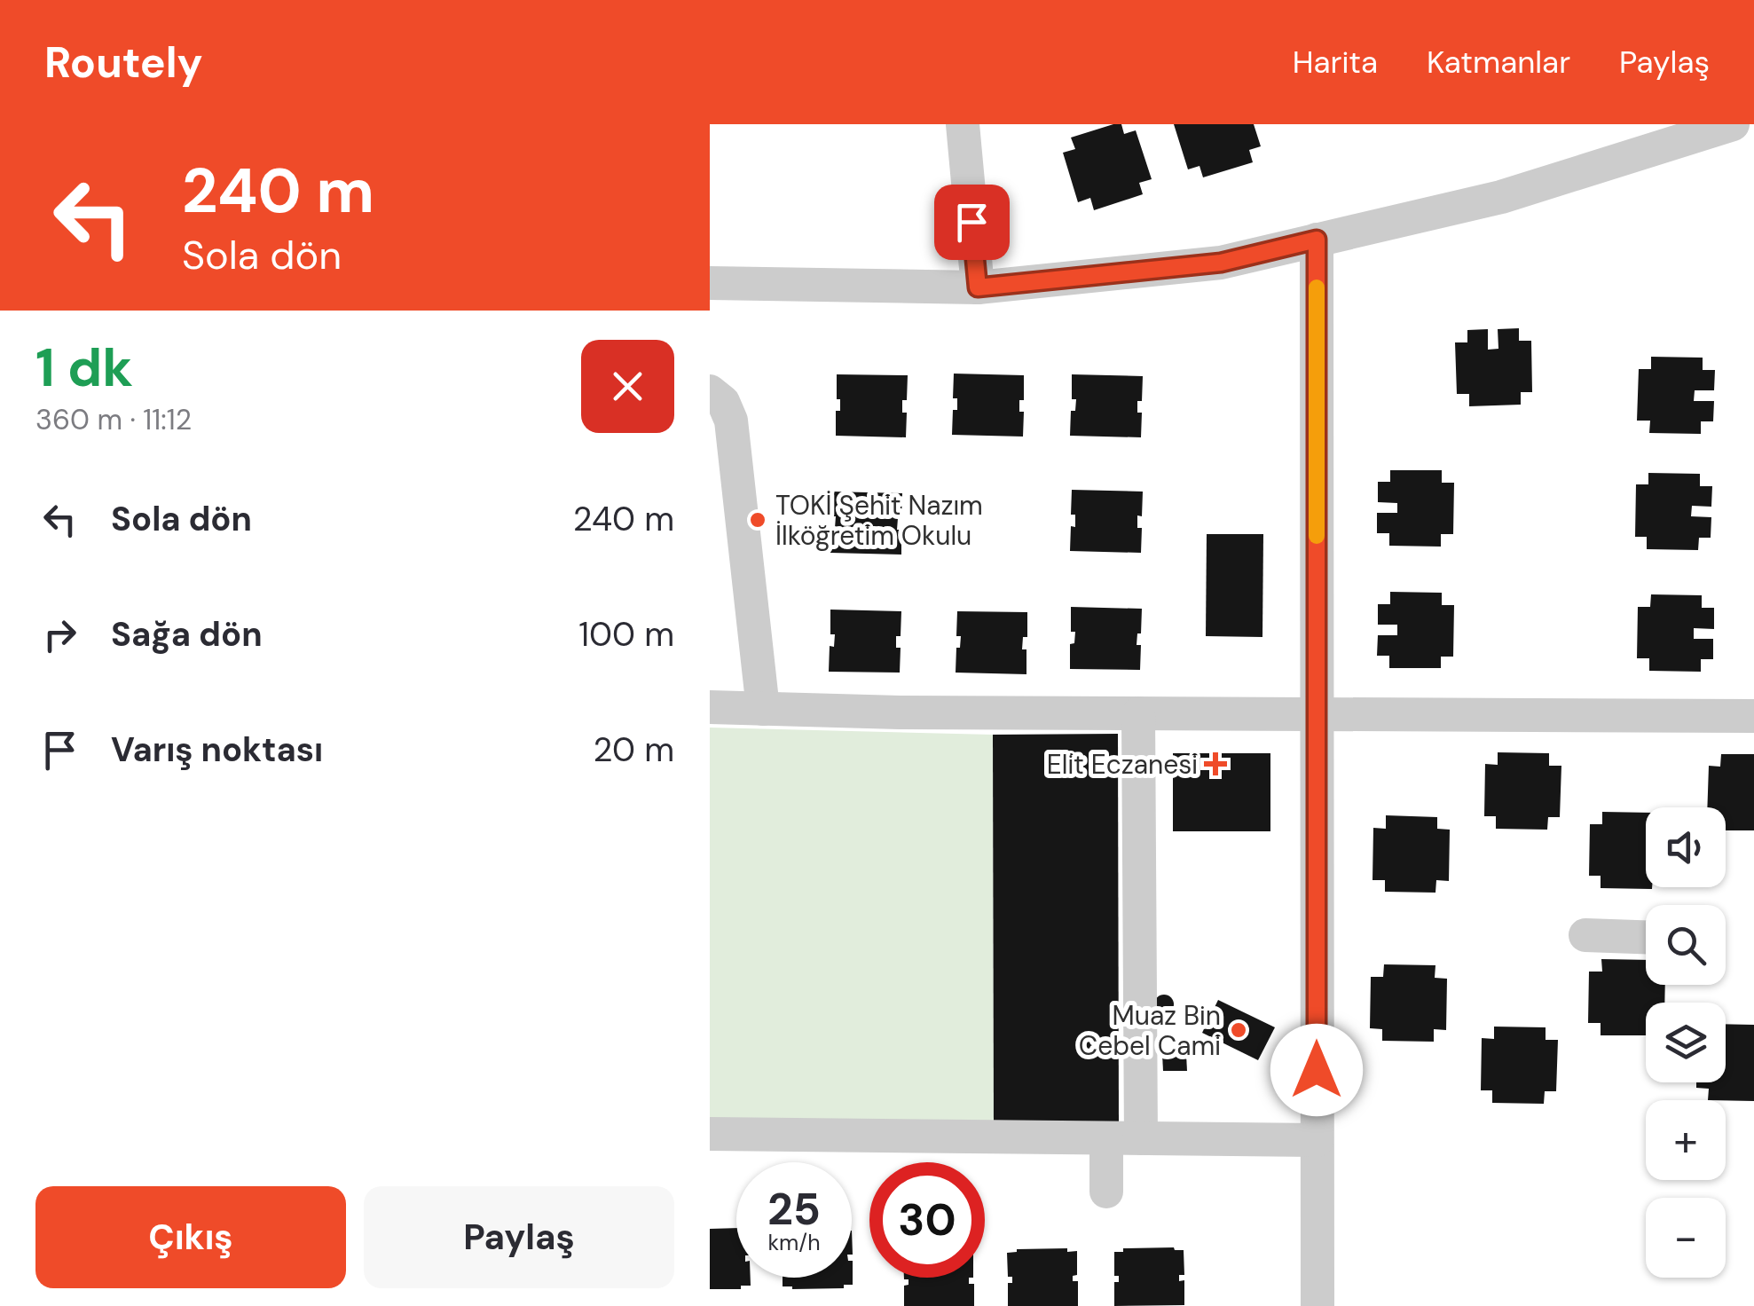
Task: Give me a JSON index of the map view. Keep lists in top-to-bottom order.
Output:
{
  "places": {
    "other": ["TOKİ Şehit Nazım İlköğretim Okulu", "Muaz Bin Cebel Cami"],
    "health": ["Elit Eczanesi"]
  },
  "page": {
    "header": "Routely",
    "nav": ["Harita", "Katmanlar", "Paylaş"],
    "turn": ["240 m", "Sola dön"],
    "heading": ["1 dk", "360 m · 11:12"],
    "list": [
      {
        "name": "Sola dön",
        "value": "240 m"
      },
      {
        "name": "Sağa dön",
        "value": "100 m"
      },
      {
        "name": "Varış noktası",
        "value": "20 m"
      }
    ],
    "map_buttons": ["+", "−"],
    "speed": "25 km/h",
    "limit": "30",
    "buttons": ["Çıkış", "Paylaş"]
  }
}
